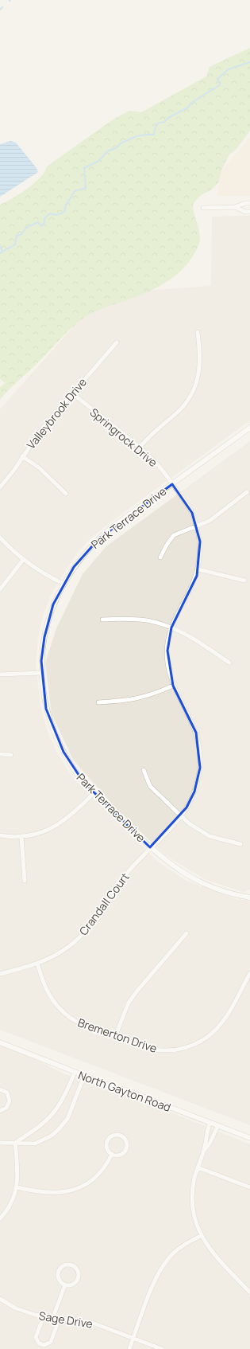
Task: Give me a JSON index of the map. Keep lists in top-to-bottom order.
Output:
{
  "streets": {
    "street": [
      "Valleybrook Drive",
      "Springrock Drive",
      "Park Terrace Drive",
      "Crandall Court",
      "Bremerton Drive",
      "North Gayton Road",
      "Sage Drive"
    ]
  },
  "crossings": [
    ["Valleybrook Drive", "Springrock Drive"],
    ["Springrock Drive", "Park Terrace Drive"],
    ["Springrock Drive", "Crandall Court"],
    ["Park Terrace Drive", "Crandall Court"],
    ["Crandall Court", "Bremerton Drive"]
  ]
}
